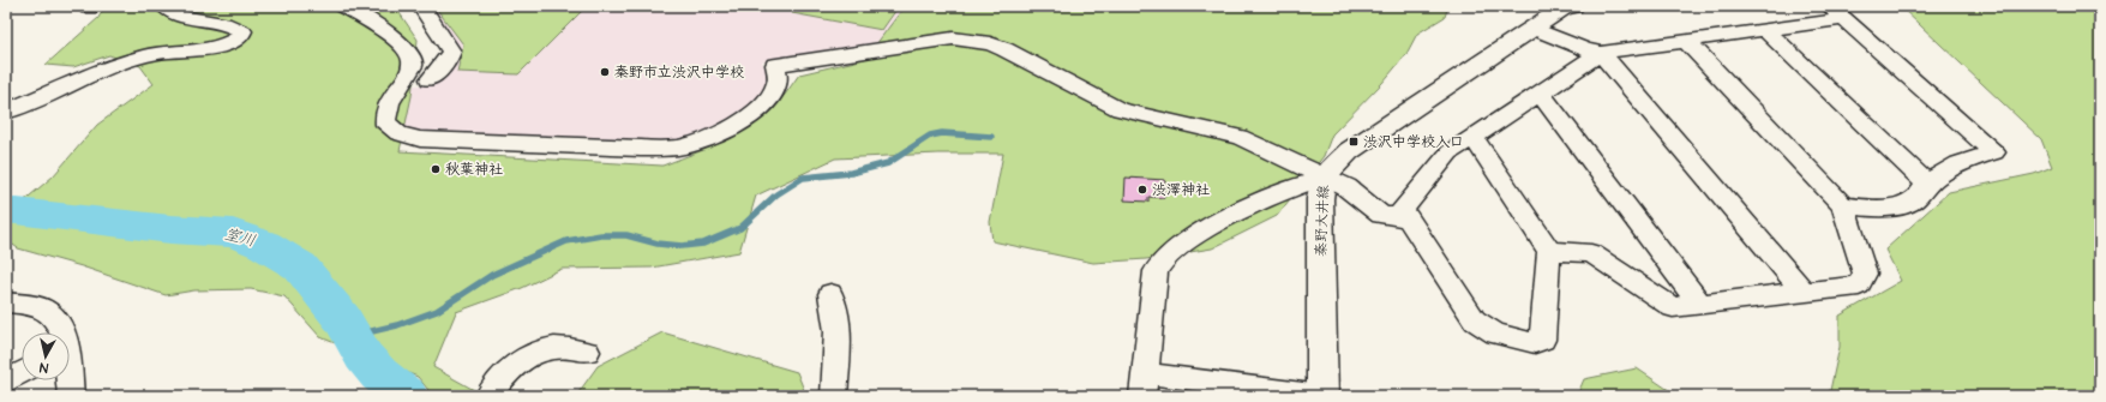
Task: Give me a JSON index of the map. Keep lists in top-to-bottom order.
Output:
{
  "streets": {
    "main road": ["秦野大井線"]
  },
  "water": ["室川"],
  "places": {
    "other": ["秦野市立渋沢中学校", "秋葉神社", "渋澤神社"],
    "transit": ["渋沢中学校入口"]
  },
  "north": "bottom"
}
